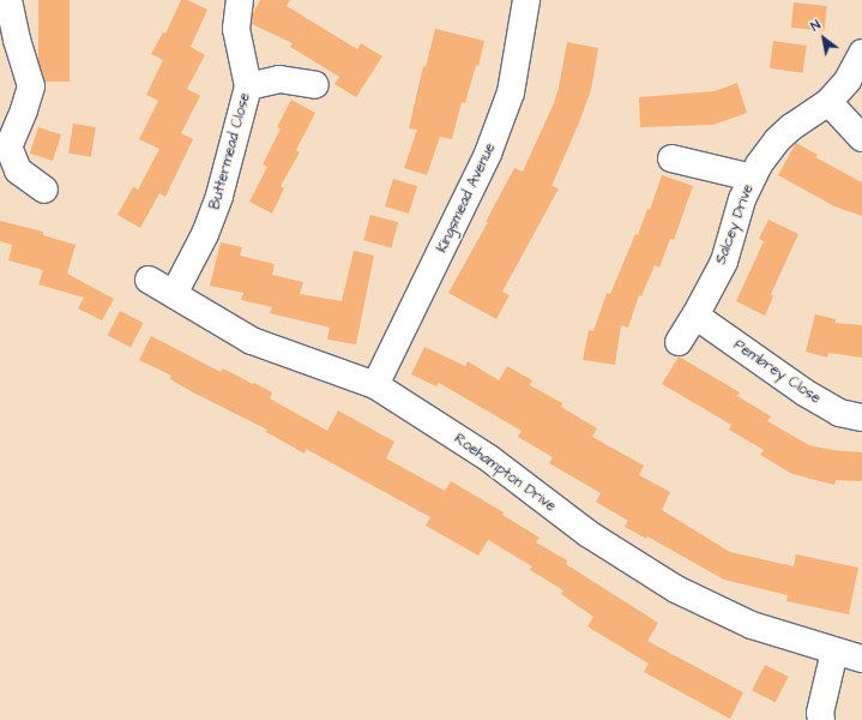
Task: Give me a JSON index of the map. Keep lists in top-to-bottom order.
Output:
{
  "streets": {
    "street": [
      "Buttermead Close",
      "Kingsmead Avenue",
      "Salcey Drive",
      "Pembrey Close",
      "Roehampton Drive"
    ]
  },
  "crossings": [
    ["Buttermead Close", "Roehampton Drive"],
    ["Kingsmead Avenue", "Roehampton Drive"],
    ["Salcey Drive", "Pembrey Close"]
  ],
  "north": "top left"
}
